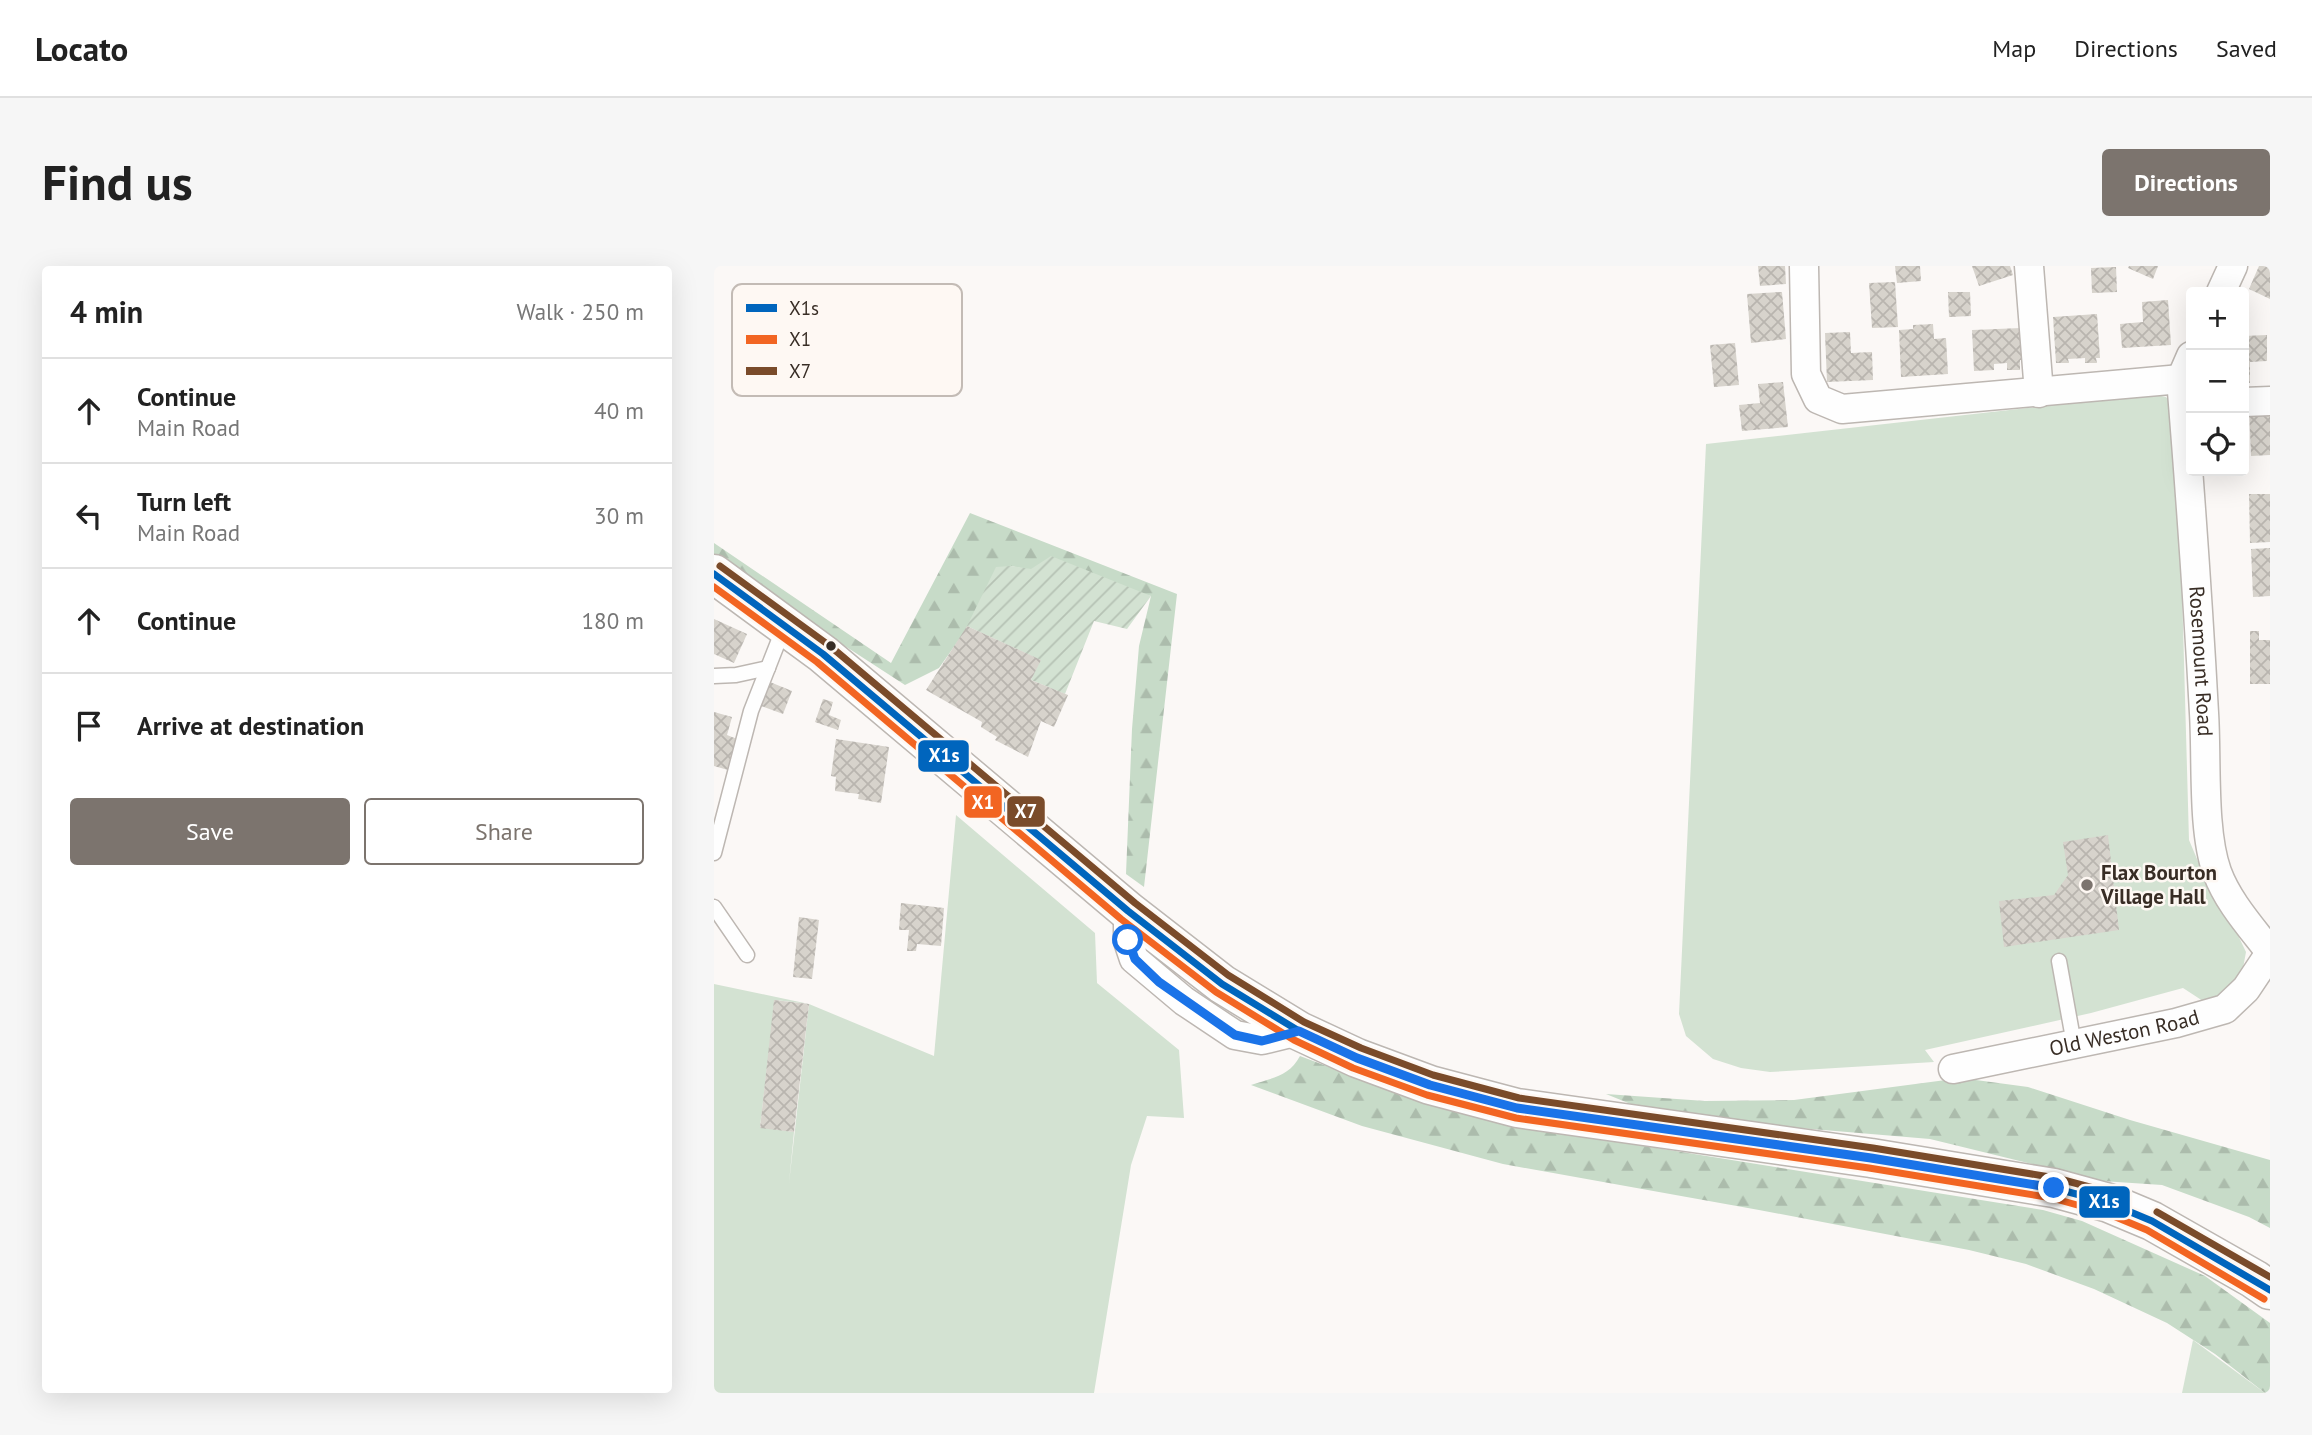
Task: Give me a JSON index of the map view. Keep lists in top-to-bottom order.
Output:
{
  "streets": {
    "street": ["Rosemount Road", "Old Weston Road"]
  },
  "crossings": [
    ["Rosemount Road", "Old Weston Road"]
  ],
  "places": ["Flax Bourton Village Hall"],
  "lines": ["transit line X7", "transit line X1s", "transit line X1"],
  "legend": ["X1s", "X1", "X7"],
  "page": {
    "header": "Locato",
    "nav": ["Map", "Directions", "Saved"],
    "buttons": [
      "Directions",
      ["Save", "Share"]
    ],
    "title": "Find us",
    "heading": ["4 min", "Walk · 250 m"],
    "map_buttons": ["+", "−"],
    "list": [
      ["Continue", "Main Road", "40 m"],
      ["Turn left", "Main Road", "30 m"],
      ["Continue", "180 m"],
      "Arrive at destination"
    ]
  }
}
